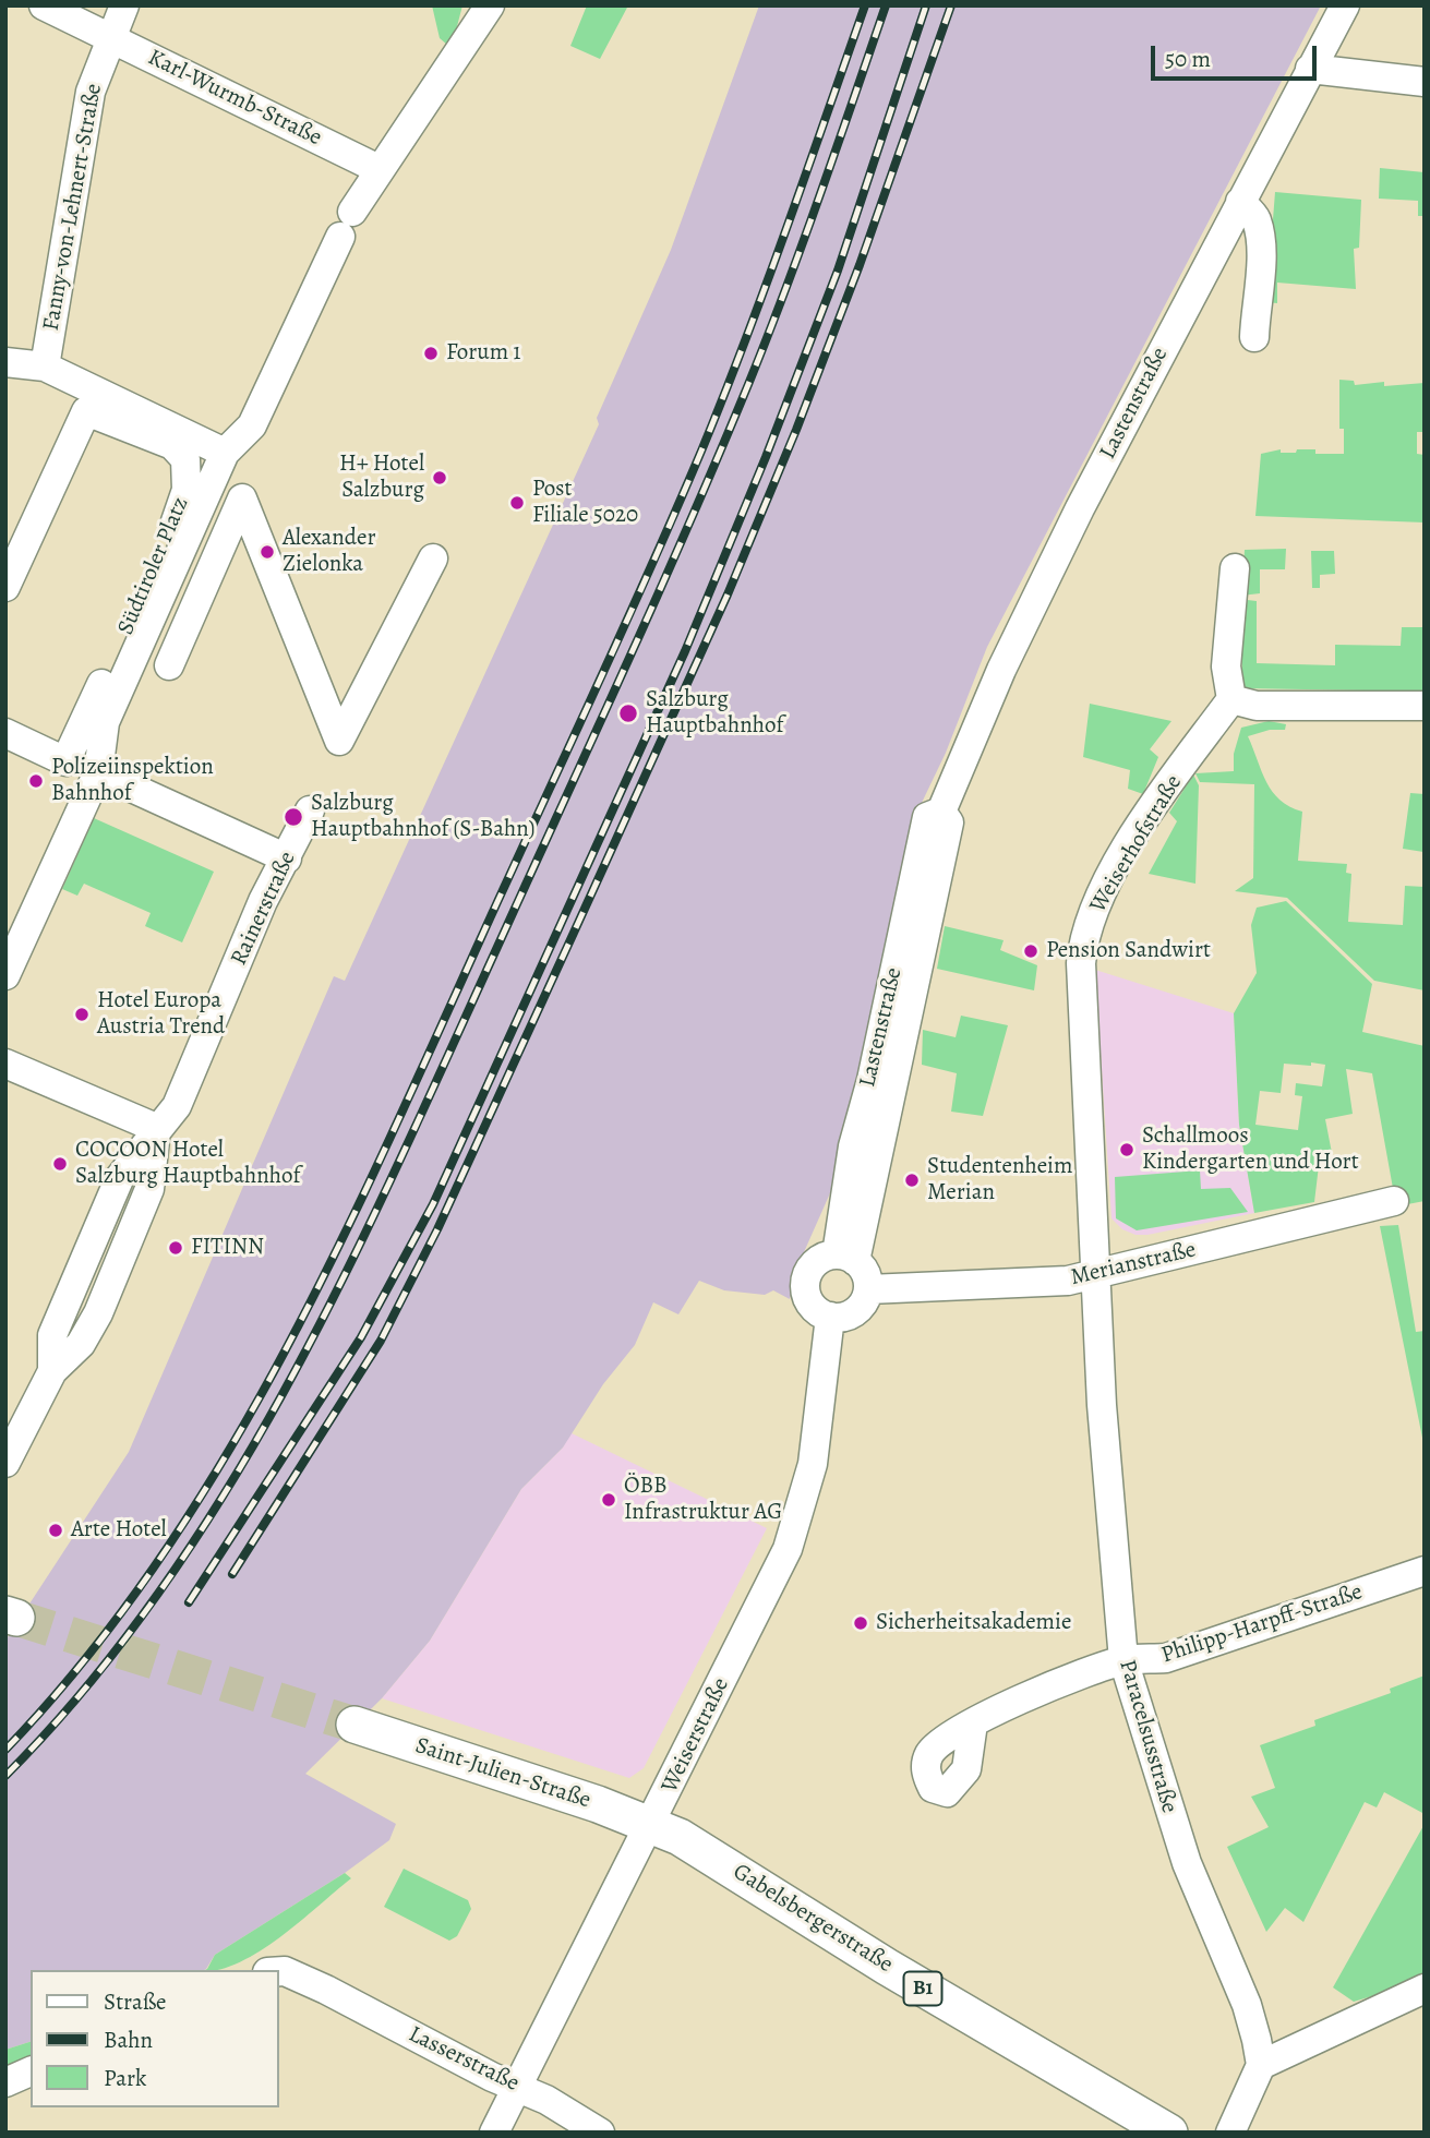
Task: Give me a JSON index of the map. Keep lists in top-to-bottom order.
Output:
{
  "streets": {
    "main road": ["Saint-Julien-Straße", "Gabelsbergerstraße", "B1"],
    "street": [
      "Karl-Wurmb-Straße",
      "Fanny-von-Lehnert-Straße",
      "Lastenstraße",
      "Südtiroler Platz",
      "Weiserhofstraße",
      "Rainerstraße",
      "Merianstraße",
      "Philipp-Harpff-Straße",
      "Weiserstraße",
      "Paracelsusstraße",
      "Lasserstraße"
    ]
  },
  "crossings": [
    ["Karl-Wurmb-Straße", "Fanny-von-Lehnert-Straße"],
    ["Lastenstraße", "Merianstraße"],
    ["Lastenstraße", "Weiserstraße"],
    ["Weiserhofstraße", "Merianstraße"],
    ["Weiserhofstraße", "Paracelsusstraße"],
    ["Merianstraße", "Weiserstraße"],
    ["Merianstraße", "Paracelsusstraße"],
    ["Philipp-Harpff-Straße", "Paracelsusstraße"],
    ["Weiserstraße", "Saint-Julien-Straße"],
    ["Weiserstraße", "Gabelsbergerstraße"],
    ["Weiserstraße", "Lasserstraße"],
    ["Saint-Julien-Straße", "Gabelsbergerstraße"]
  ],
  "places": [
    "Forum 1",
    "H+ Hotel Salzburg",
    "Post Filiale 5020",
    "Alexander Zielonka",
    "Salzburg Hauptbahnhof",
    "Polizeiinspektion Bahnhof",
    "Salzburg Hauptbahnhof (S-Bahn)",
    "Pension Sandwirt",
    "Hotel Europa Austria Trend",
    "Schallmoos Kindergarten und Hort",
    "COCOON Hotel Salzburg Hauptbahnhof",
    "Studentenheim Merian",
    "FITINN",
    "ÖBB Infrastruktur AG",
    "Arte Hotel",
    "Sicherheitsakademie"
  ],
  "legend": ["Straße", "Bahn", "Park"],
  "scale_bar": "50 m"
}
